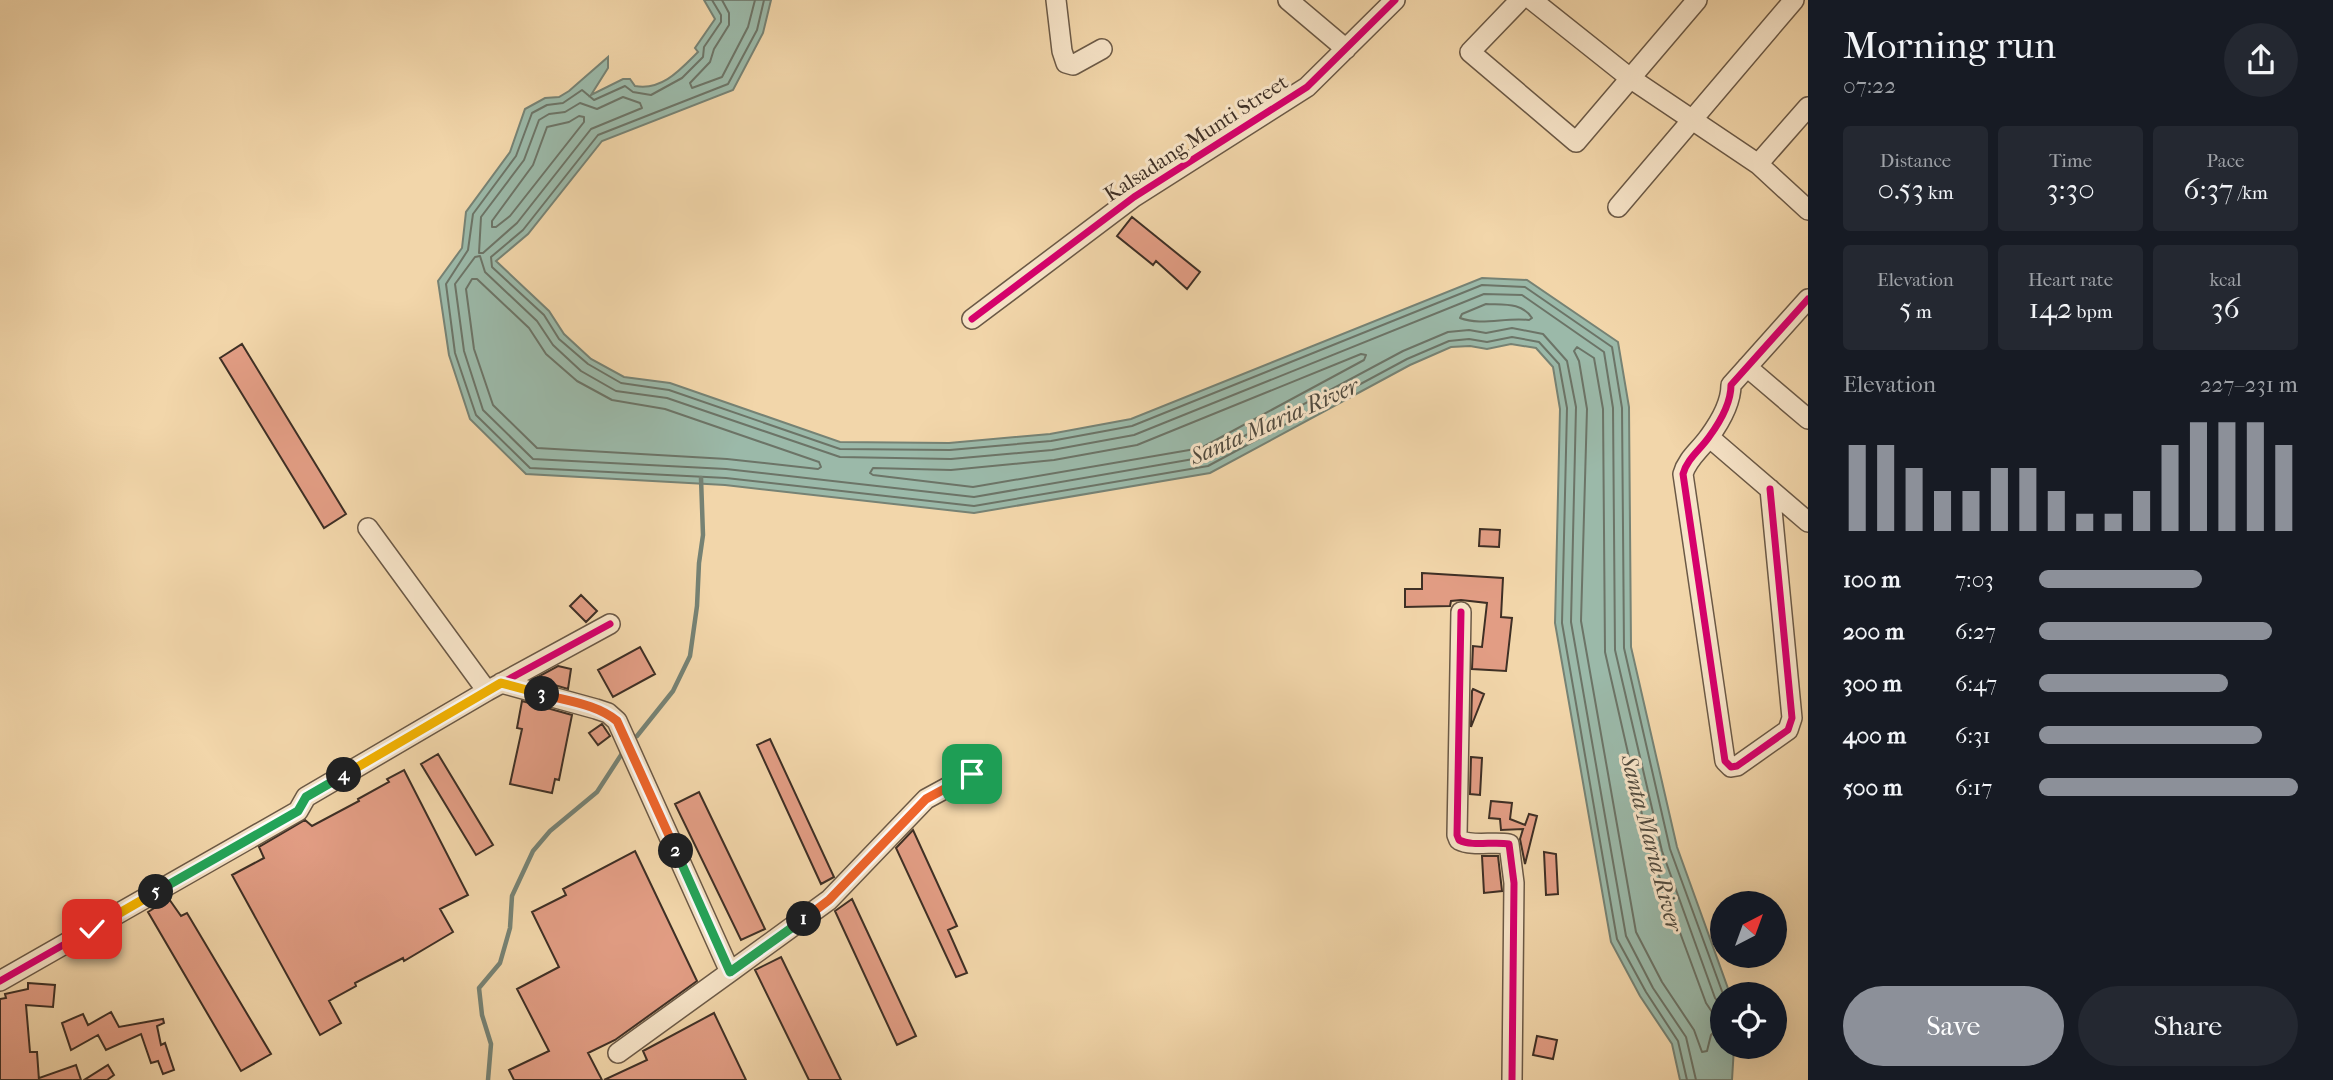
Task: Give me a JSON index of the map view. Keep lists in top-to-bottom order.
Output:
{
  "streets": {
    "street": ["Kalsadang Munti Street"]
  },
  "water": ["Santa Maria River"],
  "north": "top right",
  "page": {
    "heading": ["Morning run", "07:22"],
    "stats": [
      ["Distance", "0.53 km"],
      ["Time", "3:30"],
      ["Pace", "6:37 /km"],
      ["Elevation", "5 m"],
      ["Heart rate", "142 bpm"],
      ["kcal", "36"]
    ],
    "chart": ["Elevation", "227–231 m"],
    "list": [
      {
        "name": "100 m",
        "note": "7:03"
      },
      {
        "name": "200 m",
        "note": "6:27"
      },
      {
        "name": "300 m",
        "note": "6:47"
      },
      {
        "name": "400 m",
        "note": "6:31"
      },
      {
        "name": "500 m",
        "note": "6:17"
      }
    ],
    "pins": [
      "3",
      "4",
      "2",
      "5",
      "1"
    ],
    "buttons": ["Save", "Share"]
  }
}
